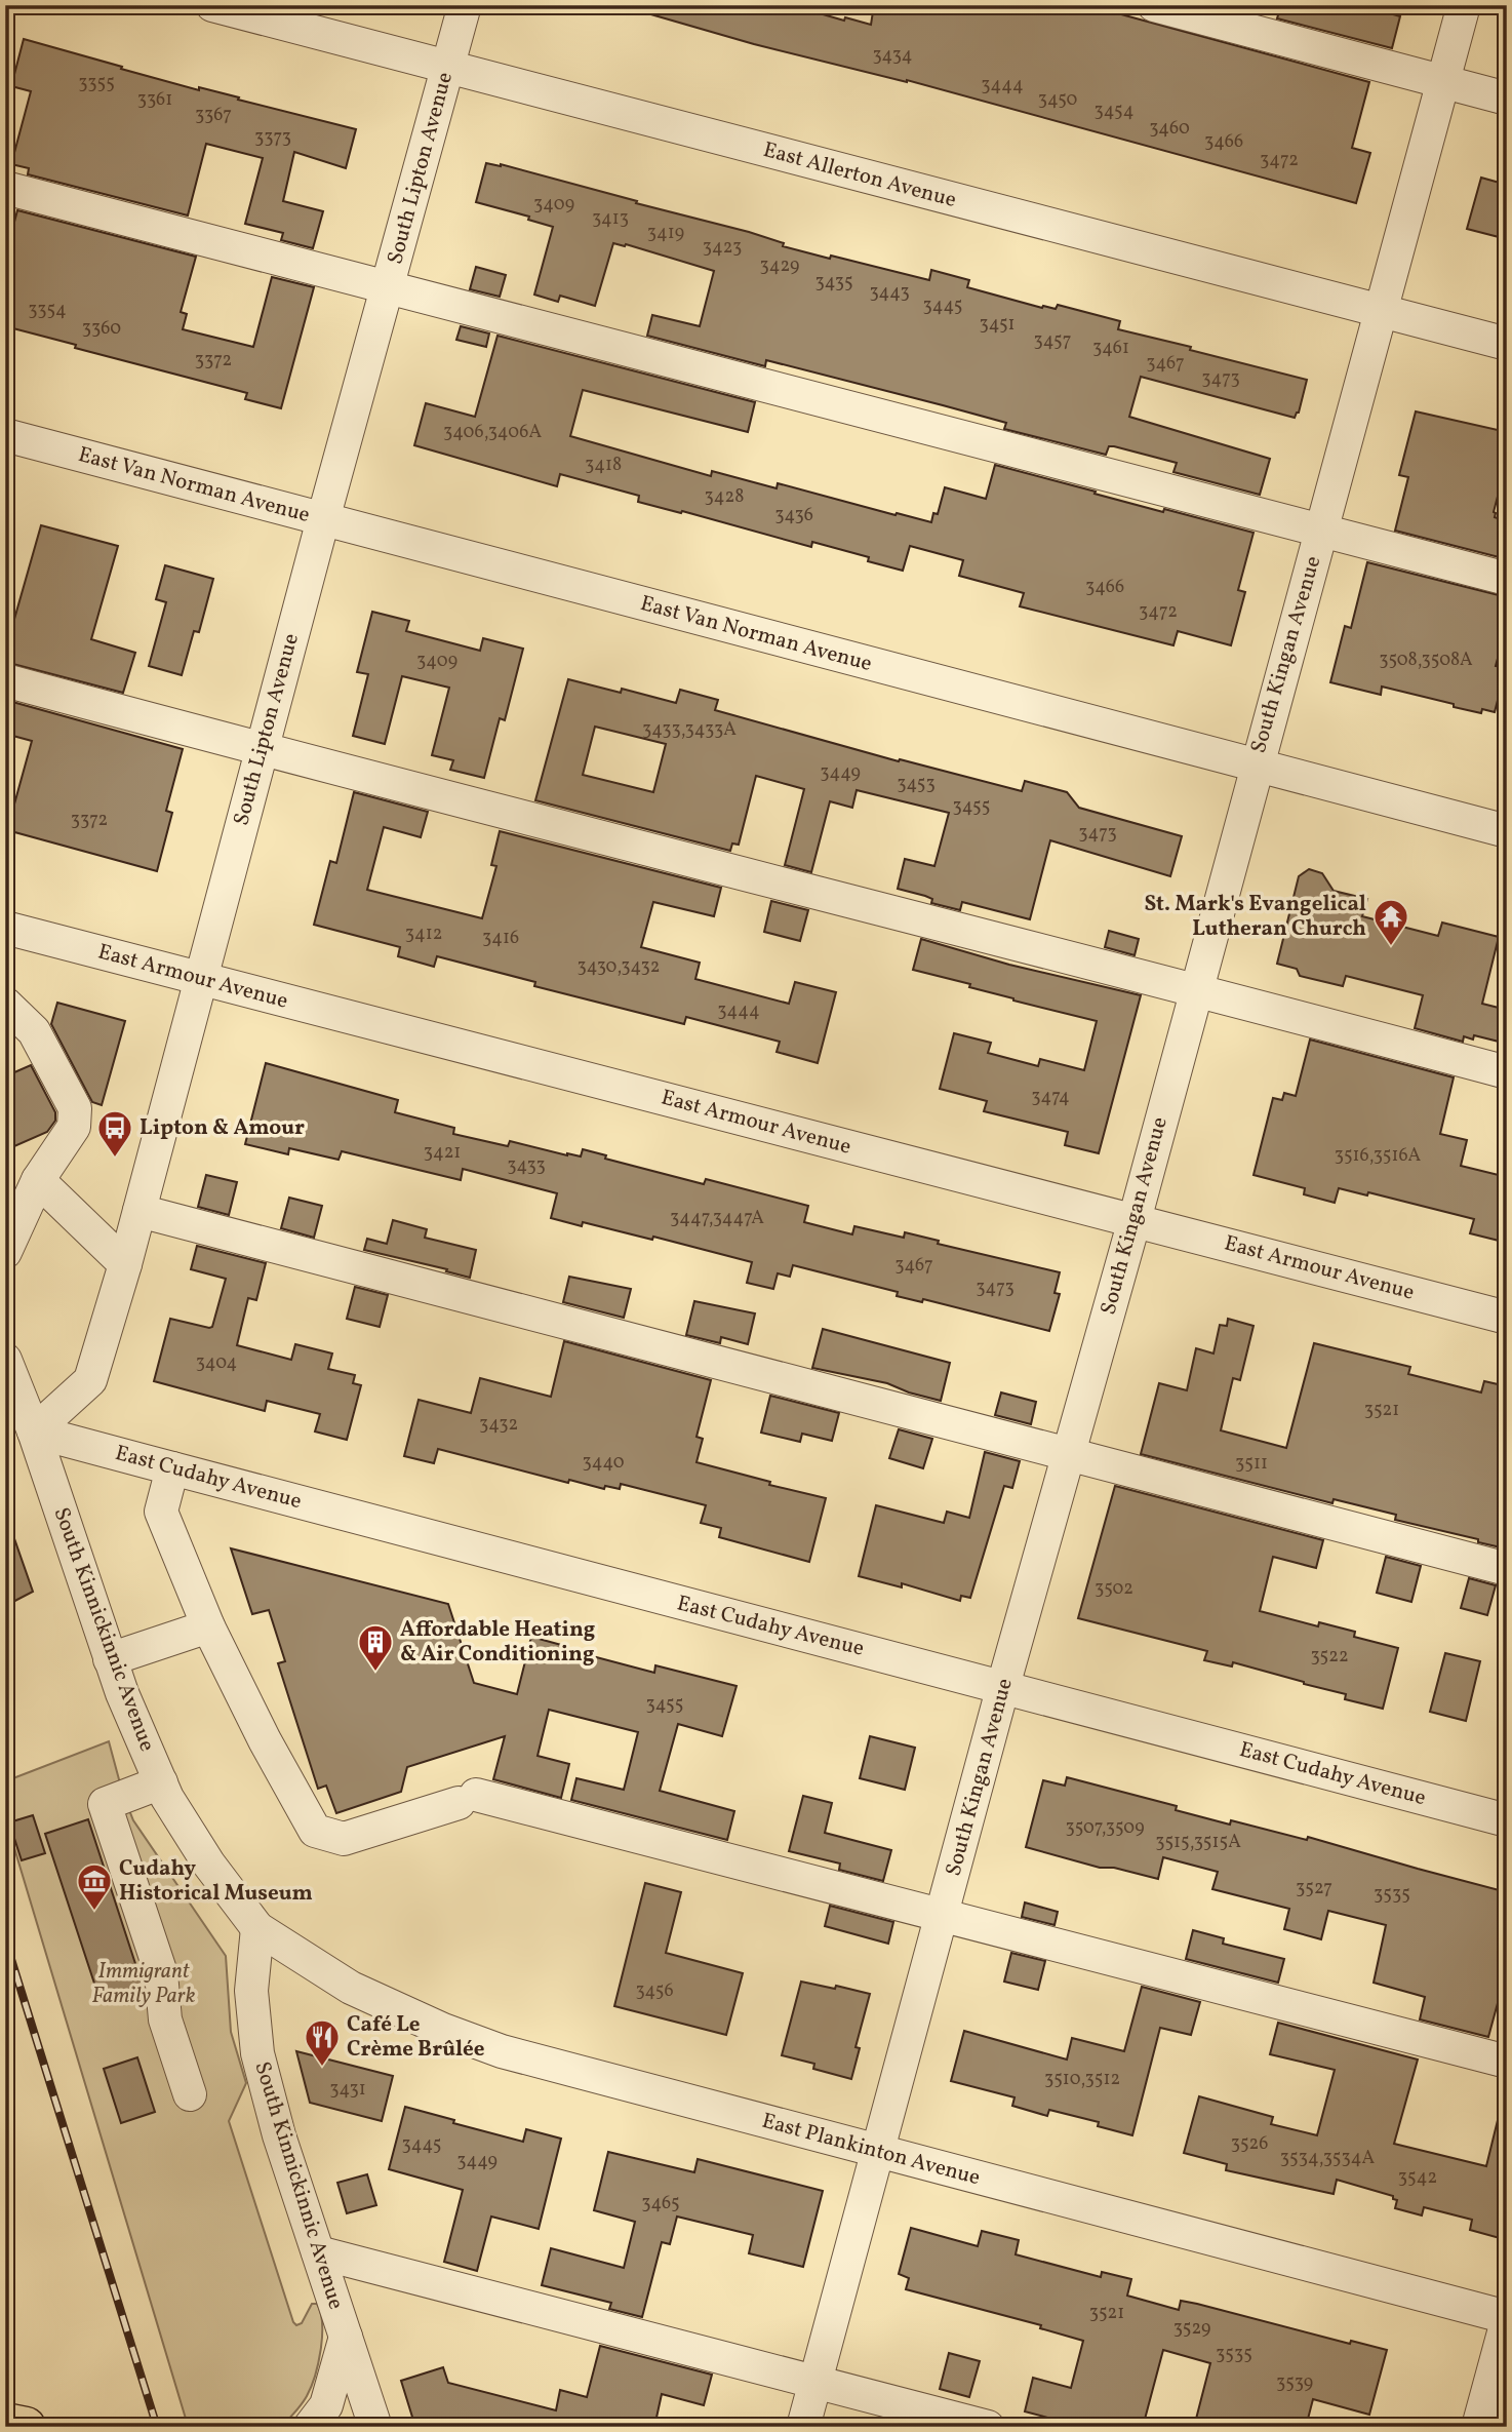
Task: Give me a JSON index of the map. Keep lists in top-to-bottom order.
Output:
{
  "streets": {
    "street": [
      "South Lipton Avenue",
      "East Allerton Avenue",
      "East Van Norman Avenue",
      "South Kingan Avenue",
      "East Armour Avenue",
      "East Cudahy Avenue",
      "South Kinnickinnic Avenue",
      "East Plankinton Avenue"
    ]
  },
  "crossings": [
    ["South Lipton Avenue", "East Allerton Avenue"],
    ["South Lipton Avenue", "East Van Norman Avenue"],
    ["South Lipton Avenue", "East Armour Avenue"],
    ["South Lipton Avenue", "East Cudahy Avenue"],
    ["South Lipton Avenue", "South Kinnickinnic Avenue"],
    ["East Allerton Avenue", "South Kingan Avenue"],
    ["East Van Norman Avenue", "South Kingan Avenue"],
    ["South Kingan Avenue", "East Armour Avenue"],
    ["South Kingan Avenue", "East Cudahy Avenue"],
    ["South Kingan Avenue", "East Plankinton Avenue"],
    ["East Cudahy Avenue", "South Kinnickinnic Avenue"],
    ["South Kinnickinnic Avenue", "East Plankinton Avenue"]
  ],
  "parks": ["Immigrant Family Park"],
  "places": {
    "temple": ["St. Mark's Evangelical Lutheran Church"],
    "bus stop": ["Lipton & Amour"],
    "building": ["Affordable Heating & Air Conditioning"],
    "museum": ["Cudahy Historical Museum"],
    "restaurant": ["Café Le Crème Brûlée"]
  },
  "house_numbers": [
    "3434",
    "3355",
    "3444",
    "3361",
    "3450",
    "3454",
    "3367",
    "3460",
    "3373",
    "3466",
    "3472",
    "3409",
    "3413",
    "3419",
    "3423",
    "3429",
    "3435",
    "3443",
    "3445",
    "3354",
    "3451",
    "3360",
    "3457",
    "3461",
    "3372",
    "3467",
    "3473",
    "3406,3406A",
    "3418",
    "3428",
    "3436",
    "3466",
    "3472",
    "3508,3508A",
    "3409",
    "3433,3433A",
    "3449",
    "3453",
    "3455",
    "3372",
    "3473",
    "3412",
    "3416",
    "3430,3432",
    "3444",
    "3474",
    "3421",
    "3516,3516A",
    "3433",
    "3447,3447A",
    "3467",
    "3473",
    "3404",
    "3521",
    "3432",
    "3440",
    "3511",
    "3502",
    "3522",
    "3455",
    "3507,3509",
    "3515,3515A",
    "3527",
    "3535",
    "3456",
    "3510,3512",
    "3431",
    "3526",
    "3445",
    "3534,3534A",
    "3449",
    "3542",
    "3465",
    "3521",
    "3529",
    "3535",
    "3539"
  ]
}
